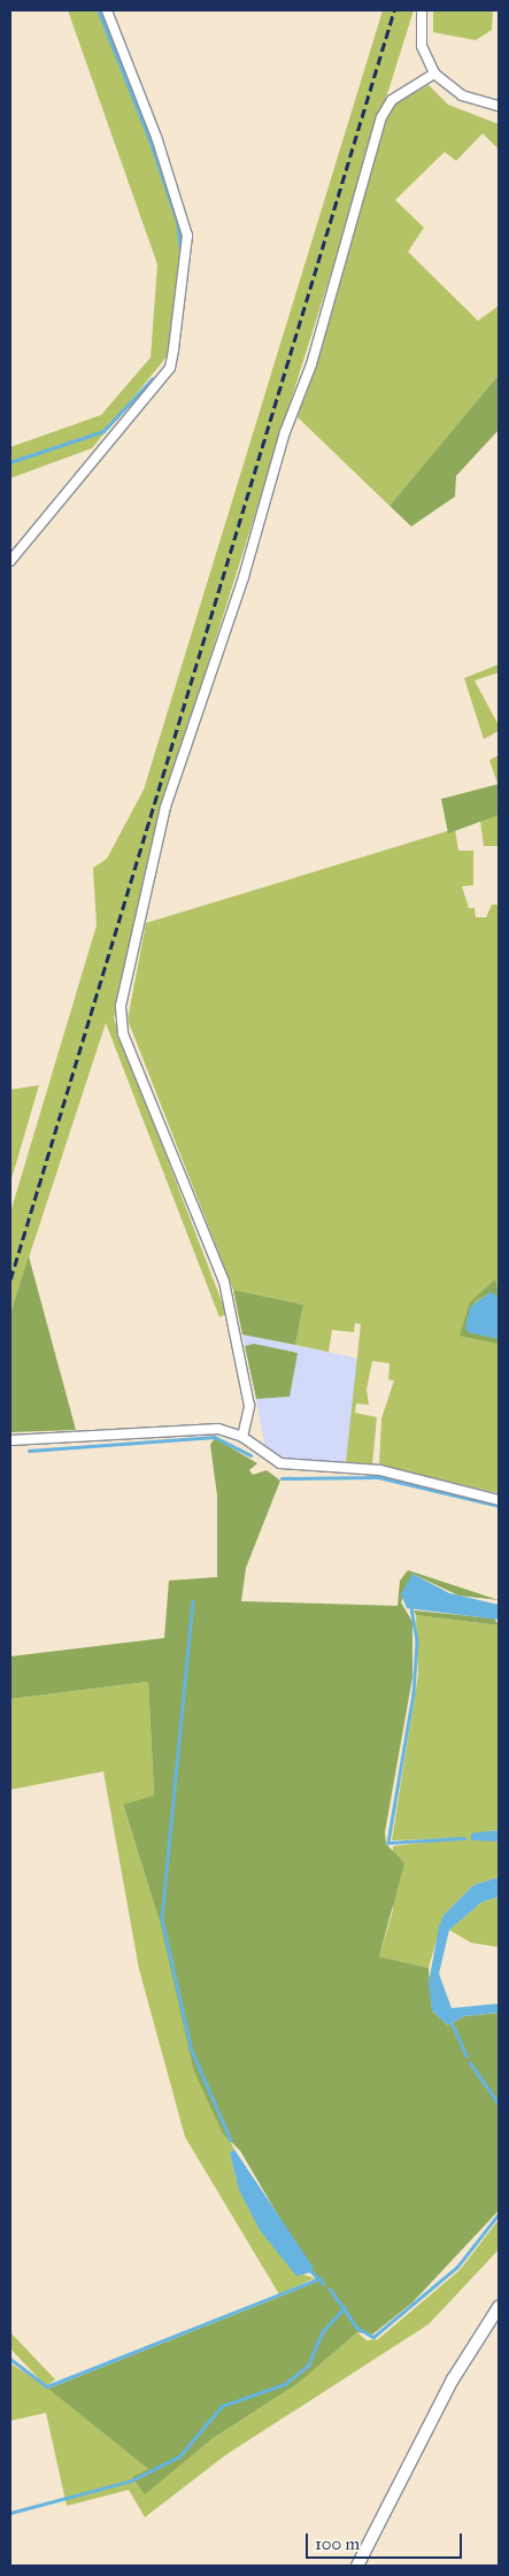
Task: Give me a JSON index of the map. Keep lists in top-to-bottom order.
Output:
{
  "scale_bar": "100 m"
}
